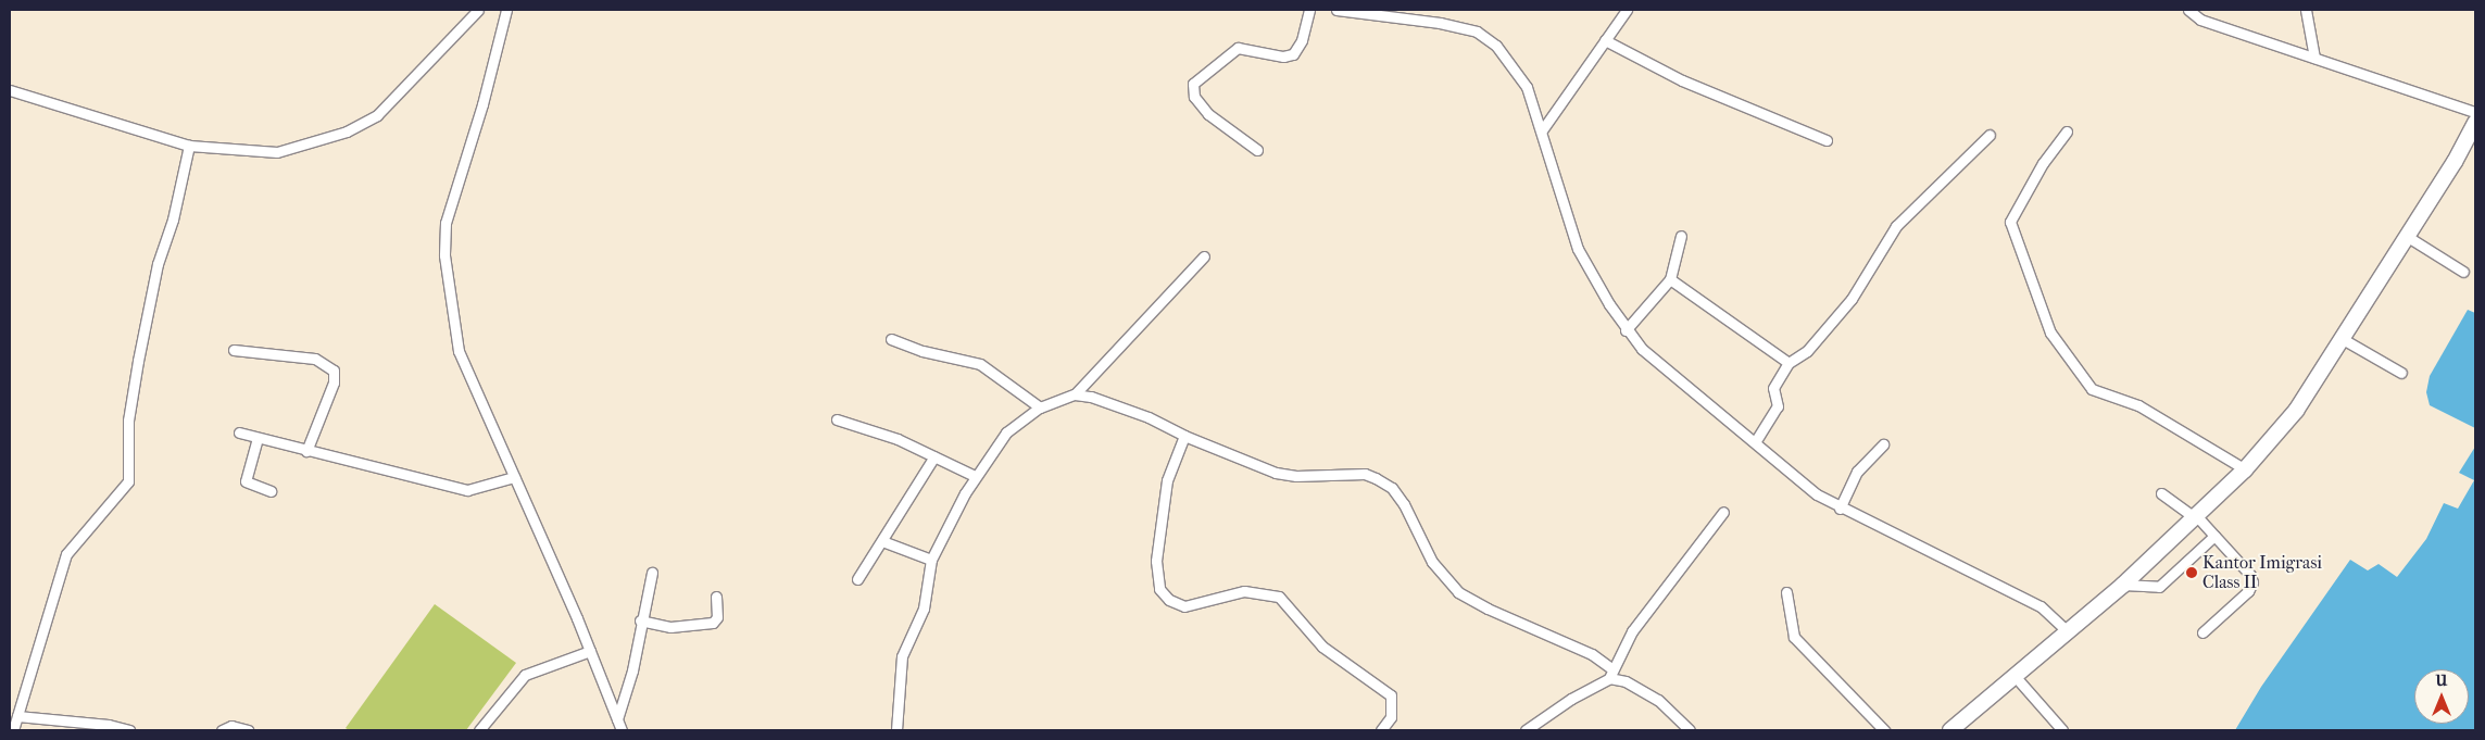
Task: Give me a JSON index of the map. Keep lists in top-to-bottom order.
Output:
{
  "places": ["Kantor Imigrasi Class II"],
  "north": "top"
}
